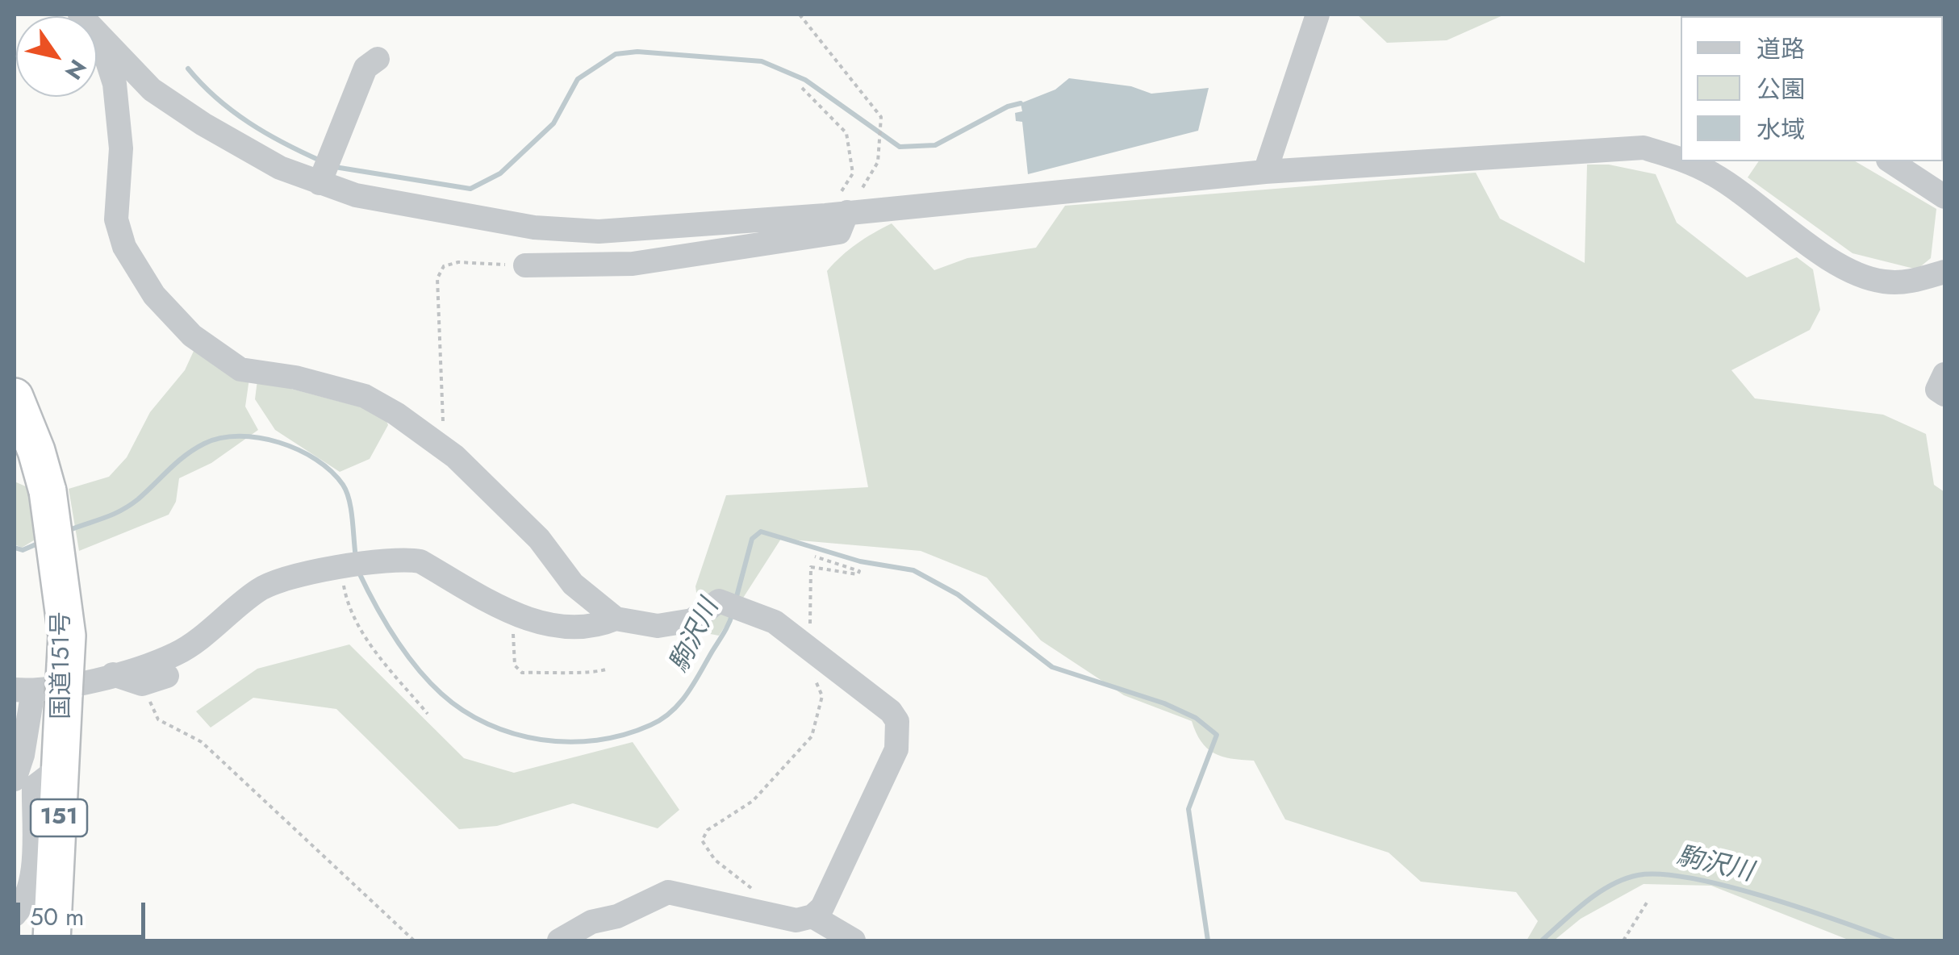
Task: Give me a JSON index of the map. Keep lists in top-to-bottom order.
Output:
{
  "streets": {
    "highway": ["国道151号", "151"]
  },
  "water": ["駒沢川"],
  "legend": ["道路", "公園", "水域"],
  "scale_bar": "50 m",
  "north": "bottom right"
}
